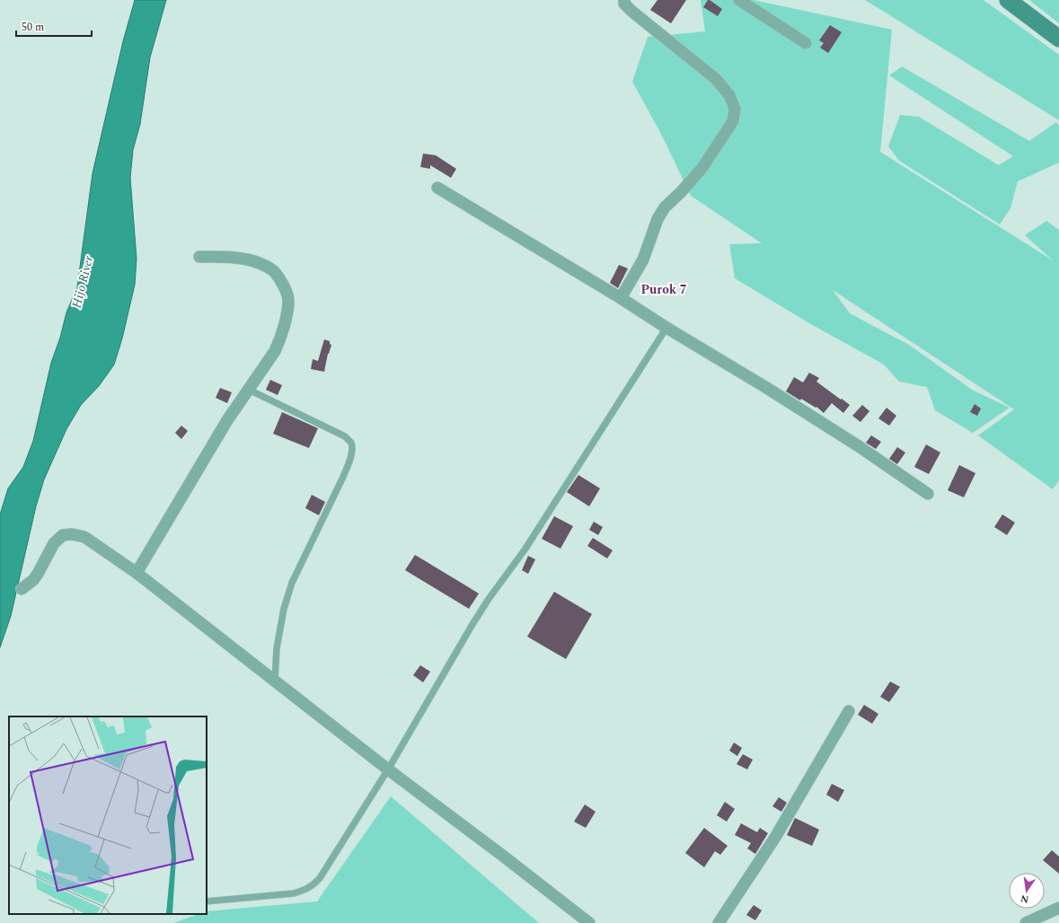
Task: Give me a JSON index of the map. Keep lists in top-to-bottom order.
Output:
{
  "districts": ["Purok 7"],
  "water": ["Hijo River"],
  "scale_bar": "50 m",
  "north": "bottom"
}
